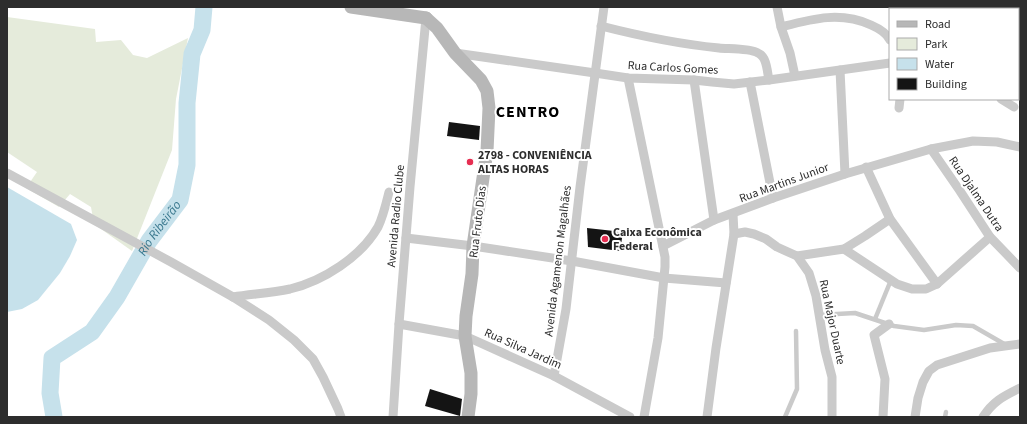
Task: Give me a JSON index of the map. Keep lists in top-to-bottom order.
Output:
{
  "streets": {
    "street": [
      "Rua Carlos Gomes",
      "Rua Martins Junior",
      "Rua Djalma Dutra",
      "Avenida Radio Clube",
      "Rua Fruto Dias",
      "Avenida Agamenon Magalhães",
      "Rua Major Duarte",
      "Rua Silva Jardim"
    ]
  },
  "crossings": [
    ["Rua Carlos Gomes", "Rua Fruto Dias"],
    ["Rua Carlos Gomes", "Avenida Agamenon Magalhães"],
    ["Rua Martins Junior", "Rua Djalma Dutra"],
    ["Rua Martins Junior", "Rua Major Duarte"],
    ["Avenida Radio Clube", "Rua Fruto Dias"],
    ["Avenida Radio Clube", "Rua Silva Jardim"],
    ["Rua Fruto Dias", "Rua Silva Jardim"],
    ["Avenida Agamenon Magalhães", "Rua Silva Jardim"]
  ],
  "districts": ["CENTRO"],
  "water": ["Rio Ribeirão"],
  "places": ["2798 - CONVENIÊNCIA ALTAS HORAS", "Caixa Econômica Federal"],
  "legend": [
    "Road",
    "Park",
    "Water",
    "Building"
  ]
}
